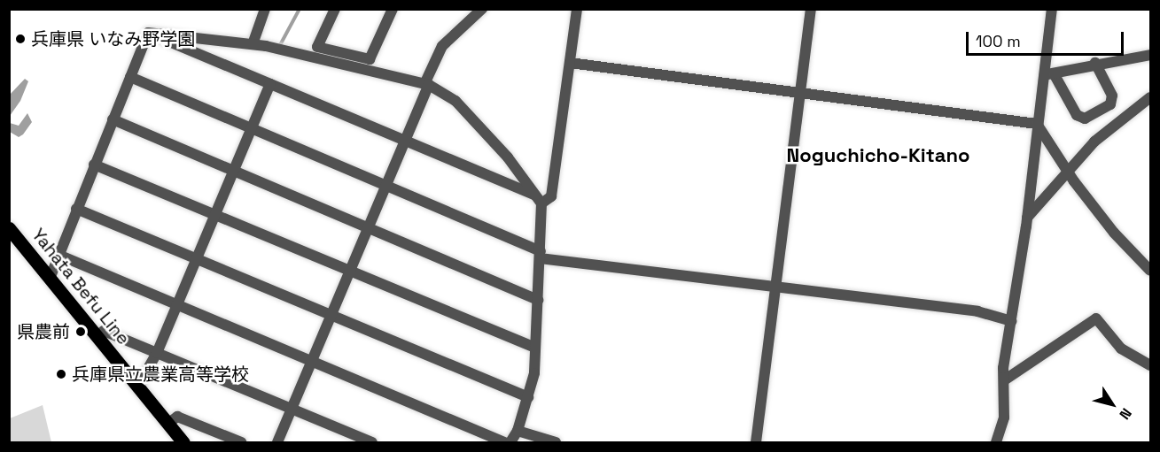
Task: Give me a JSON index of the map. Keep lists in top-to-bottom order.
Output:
{
  "streets": {
    "main road": ["Yahata Befu Line"]
  },
  "districts": ["Noguchicho-Kitano"],
  "places": ["兵庫県 いなみ野学園", "県農前", "兵庫県立農業高等学校"],
  "scale_bar": "100 m",
  "north": "bottom right"
}
